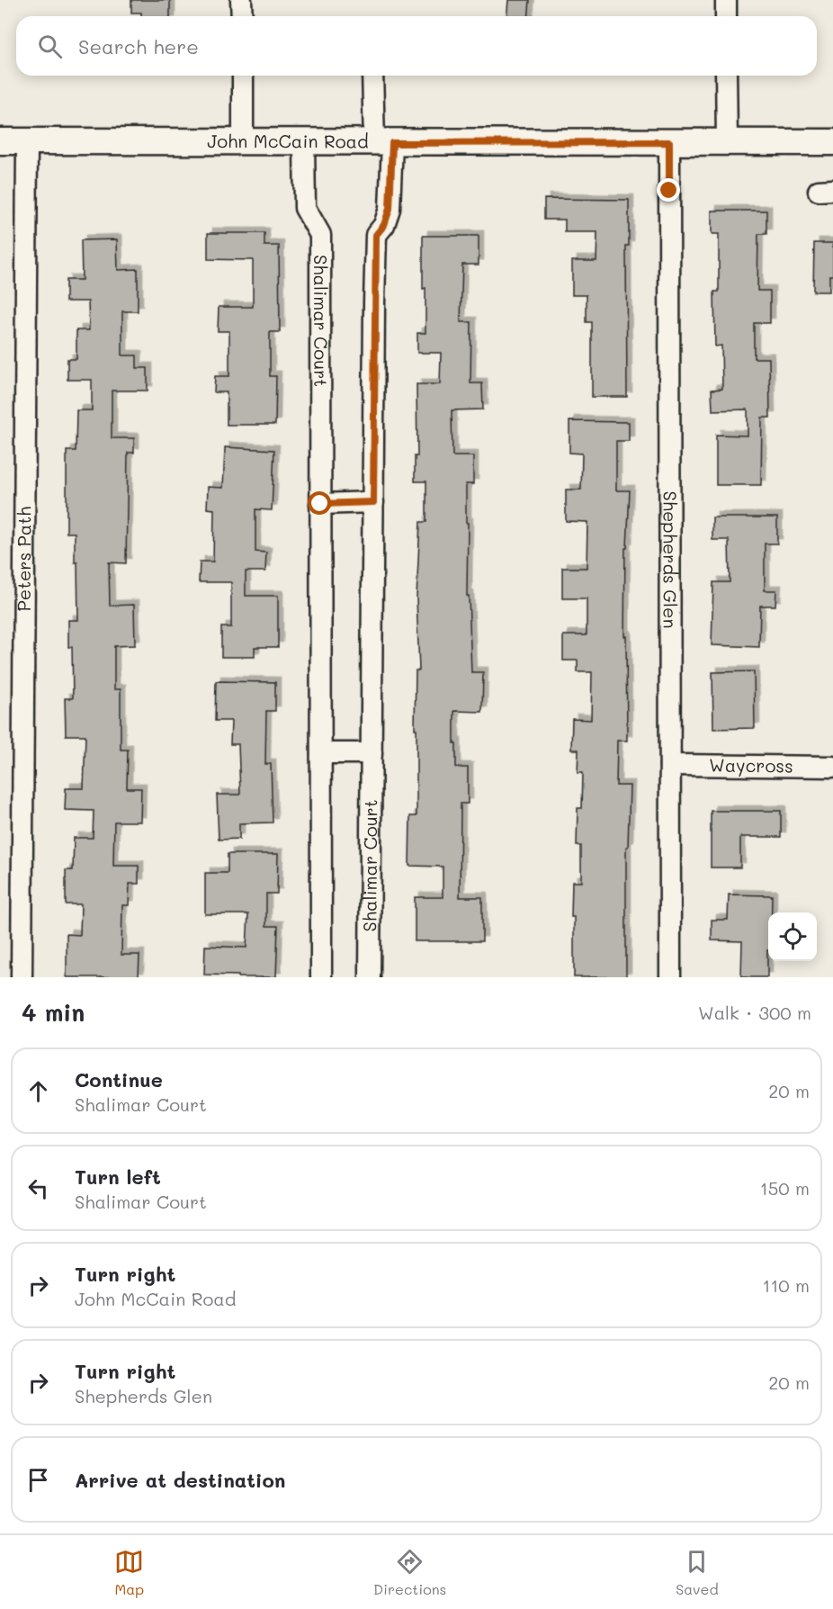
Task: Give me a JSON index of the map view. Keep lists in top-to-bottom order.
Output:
{
  "streets": {
    "main road": ["John McCain Road"],
    "street": [
      "Shalimar Court",
      "Peters Path",
      "Shepherds Glen",
      "Waycross"
    ]
  },
  "crossings": [
    ["John McCain Road", "Shalimar Court"],
    ["John McCain Road", "Peters Path"],
    ["John McCain Road", "Shepherds Glen"],
    ["Shepherds Glen", "Waycross"]
  ],
  "page": {
    "search": "Search here",
    "heading": ["4 min", "Walk · 300 m"],
    "list": [
      ["Continue", "Shalimar Court", "20 m"],
      ["Turn left", "Shalimar Court", "150 m"],
      ["Turn right", "John McCain Road", "110 m"],
      ["Turn right", "Shepherds Glen", "20 m"],
      "Arrive at destination"
    ],
    "nav": ["Map", "Directions", "Saved"]
  }
}
